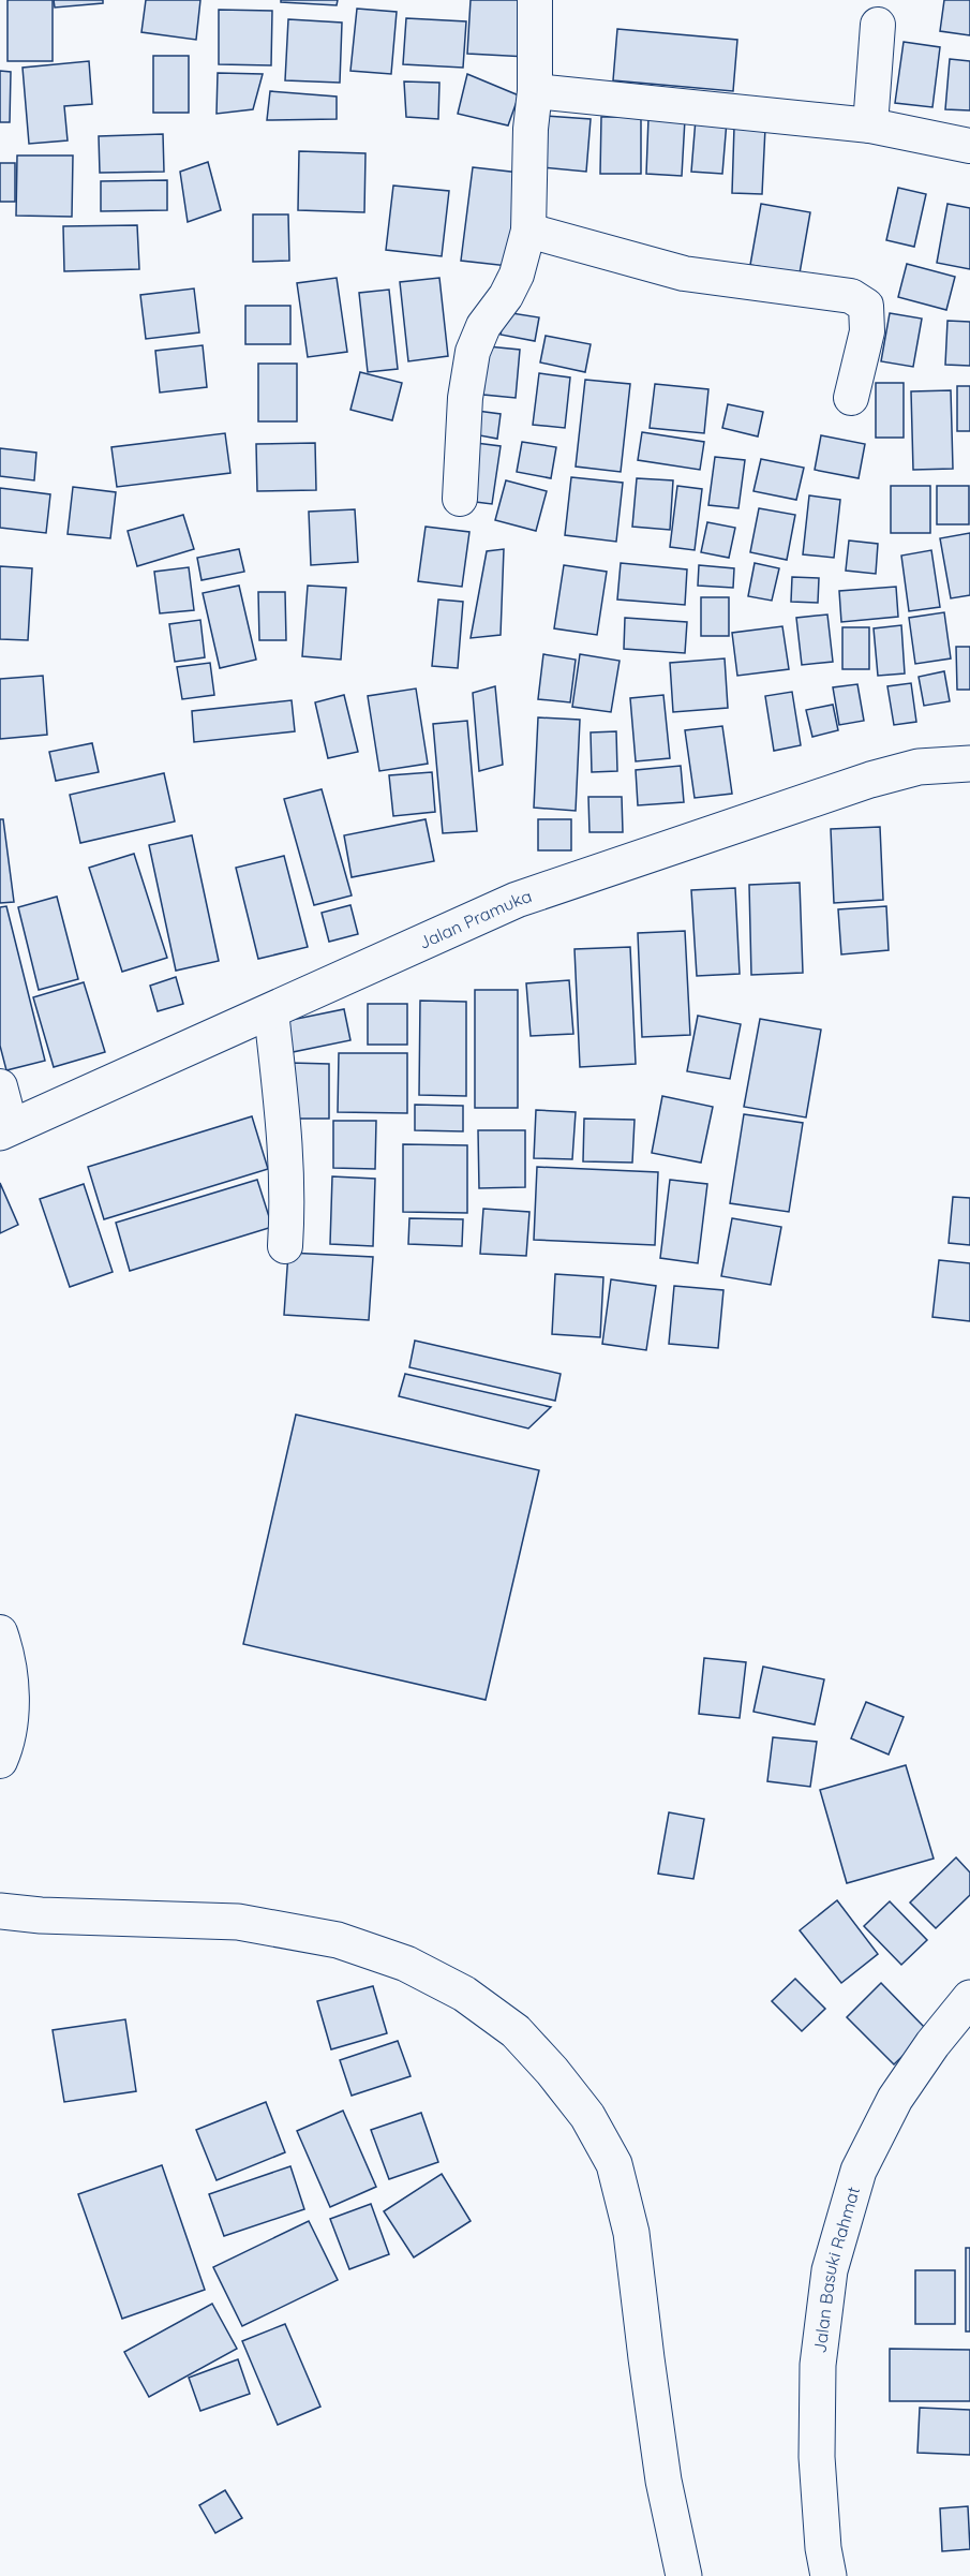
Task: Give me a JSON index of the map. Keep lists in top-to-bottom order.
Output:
{
  "streets": {
    "main road": ["Jalan Pramuka", "Jalan Basuki Rahmat"]
  }
}
